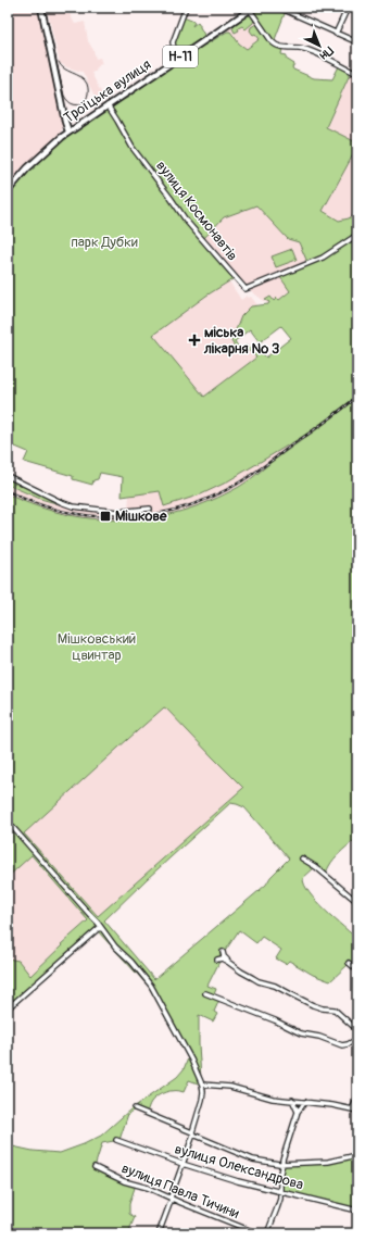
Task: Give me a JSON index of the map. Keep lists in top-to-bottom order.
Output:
{
  "streets": {
    "main road": ["Н-11", "Троїцька вулиця"],
    "street": ["вулиця Космонавтів", "вулиця Олександрова", "вулиця Павла Тичини"]
  },
  "crossings": [
    ["Троїцька вулиця", "вулиця Космонавтів"]
  ],
  "parks": ["парк Дубки", "Мішковський цвинтар"],
  "places": {
    "health": ["міська лікарня № 3"],
    "transit": ["Мішкове"]
  },
  "north": "bottom right"
}
